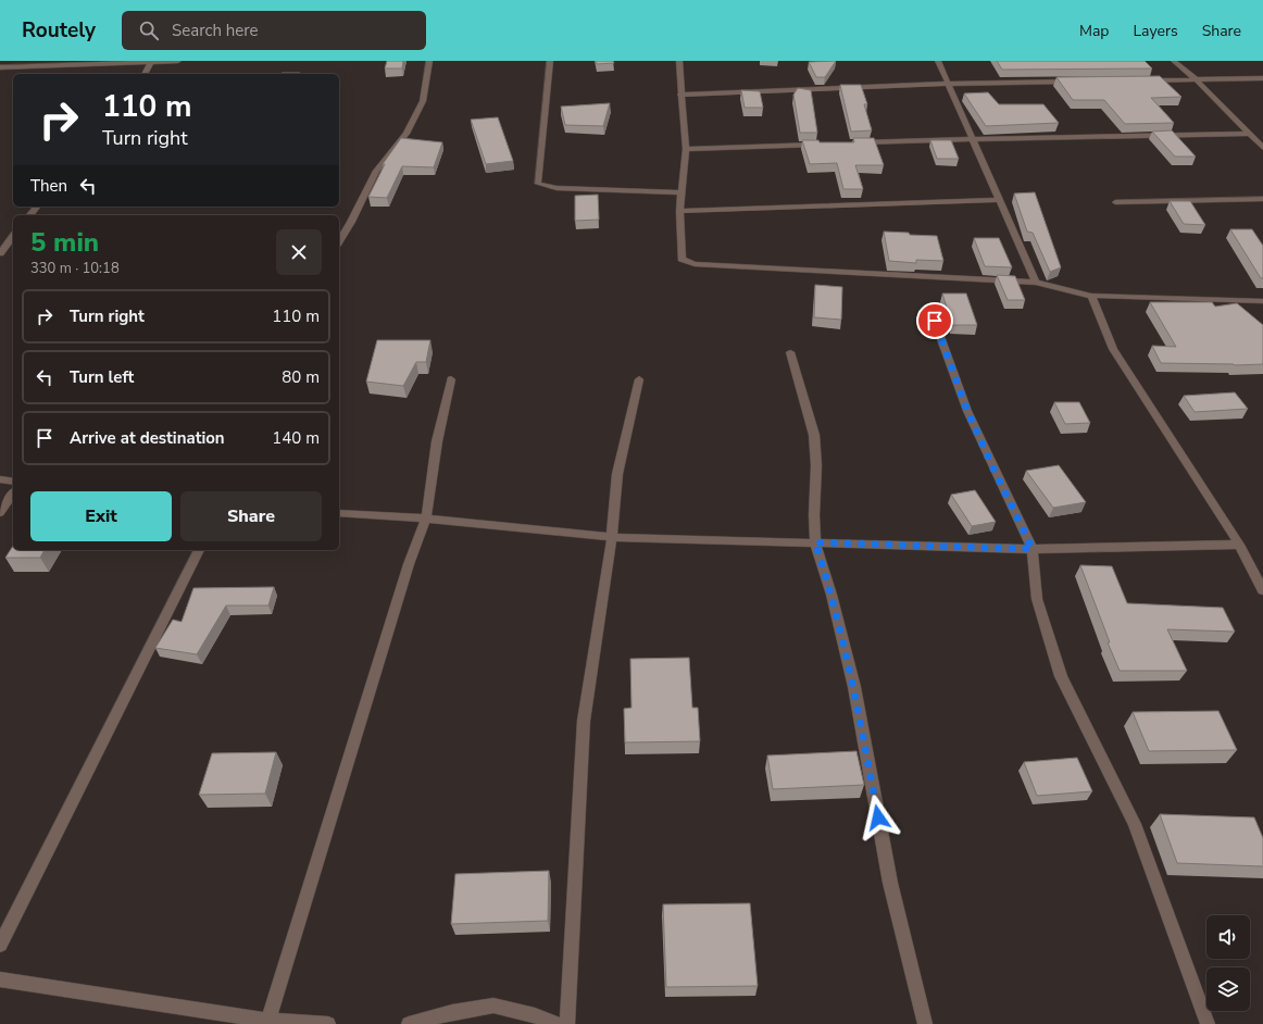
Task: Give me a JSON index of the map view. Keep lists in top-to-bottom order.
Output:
{
  "page": {
    "header": "Routely",
    "search": "Search here",
    "nav": ["Map", "Layers", "Share"],
    "turn": ["110 m", "Turn right"],
    "then": "Then",
    "heading": ["5 min", "330 m · 10:18"],
    "list": [
      {
        "name": "Turn right",
        "value": "110 m"
      },
      {
        "name": "Turn left",
        "value": "80 m"
      },
      {
        "name": "Arrive at destination",
        "value": "140 m"
      }
    ],
    "buttons": ["Exit", "Share"]
  }
}
